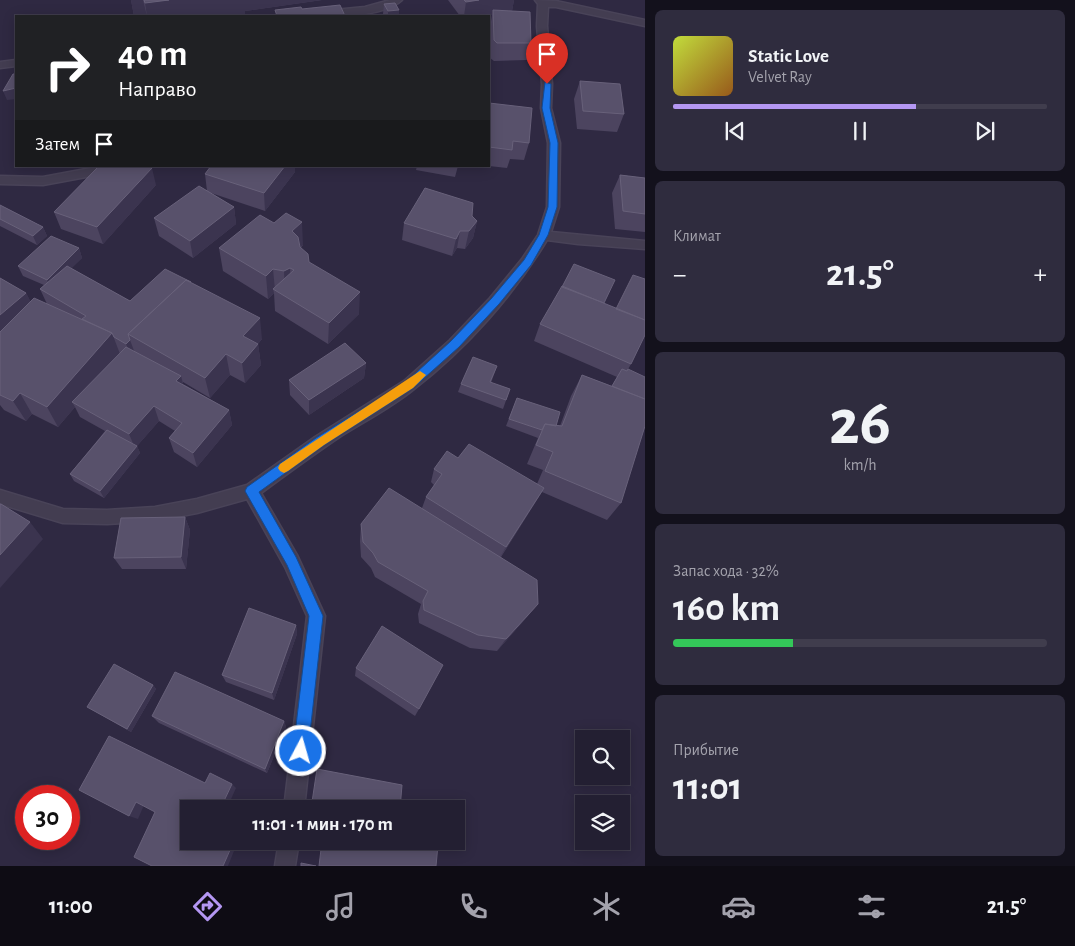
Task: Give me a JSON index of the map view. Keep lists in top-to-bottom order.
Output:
{
  "page": {
    "turn": ["40 m", "Направо"],
    "song": ["Static Love", "Velvet Ray"],
    "then": "Затем",
    "tile": [
      "Климат",
      ["26", "km/h"],
      ["Запас хода · 32%", "160 km"],
      ["Прибытие", "11:01"]
    ],
    "heat": ["−", "21.5°", "+"],
    "limit": "30",
    "trip": "11:01 · 1 мин · 170 m",
    "tabs": ["11:00", "21.5°"]
  }
}
